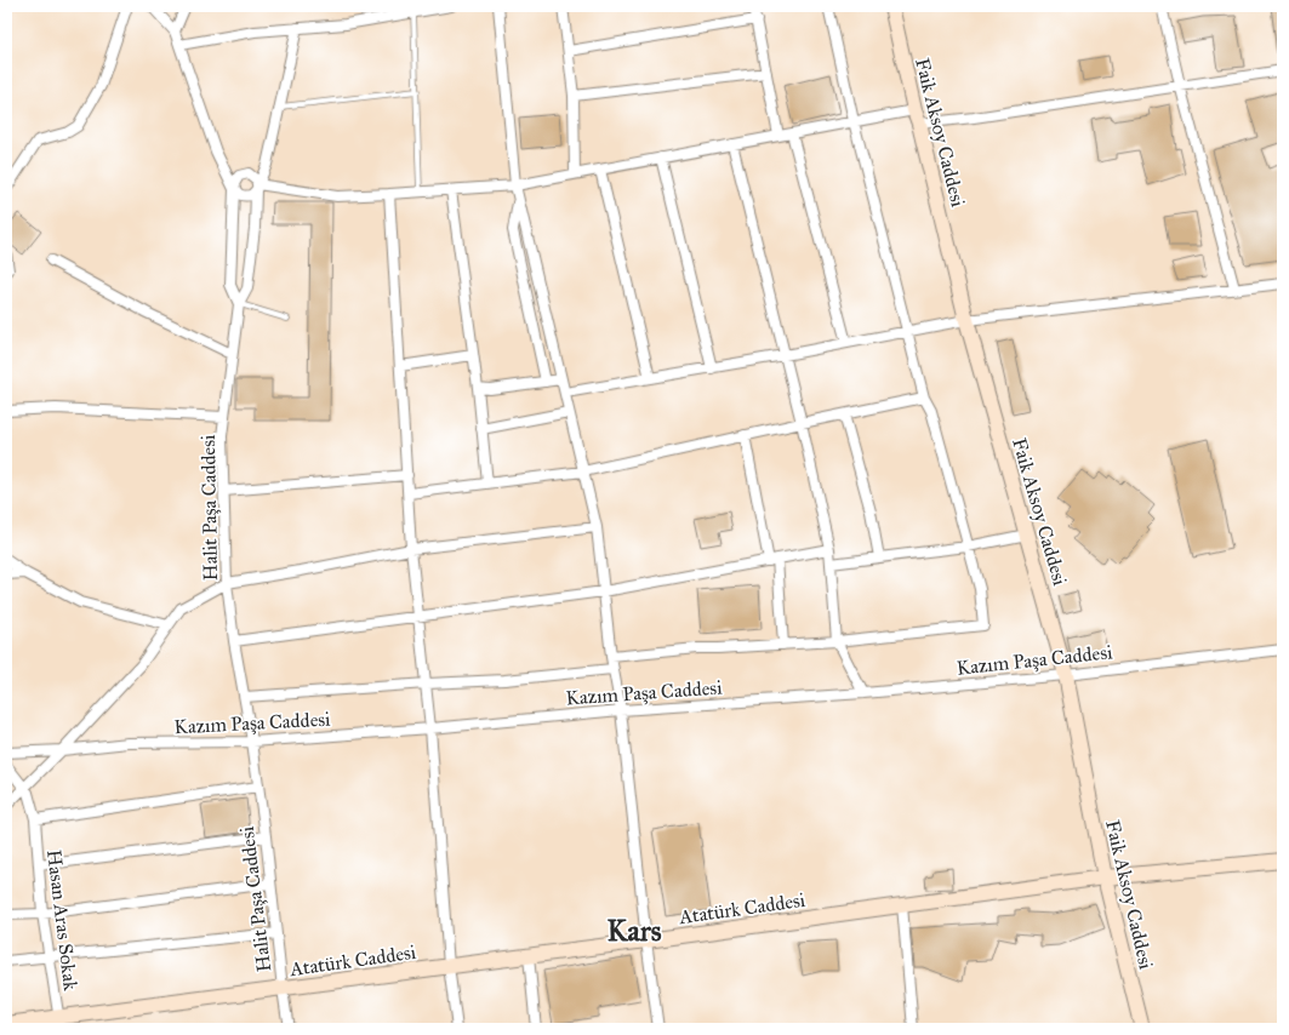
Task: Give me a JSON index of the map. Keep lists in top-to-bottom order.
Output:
{
  "streets": {
    "street": [
      "Faik Aksoy Caddesi",
      "Halit Paşa Caddesi",
      "Kazım Paşa Caddesi",
      "Atatürk Caddesi",
      "Hasan Aras Sokak"
    ]
  },
  "crossings": [
    ["Faik Aksoy Caddesi", "Kazım Paşa Caddesi"],
    ["Faik Aksoy Caddesi", "Atatürk Caddesi"],
    ["Halit Paşa Caddesi", "Kazım Paşa Caddesi"],
    ["Halit Paşa Caddesi", "Atatürk Caddesi"],
    ["Atatürk Caddesi", "Hasan Aras Sokak"]
  ],
  "districts": ["Kars"]
}
